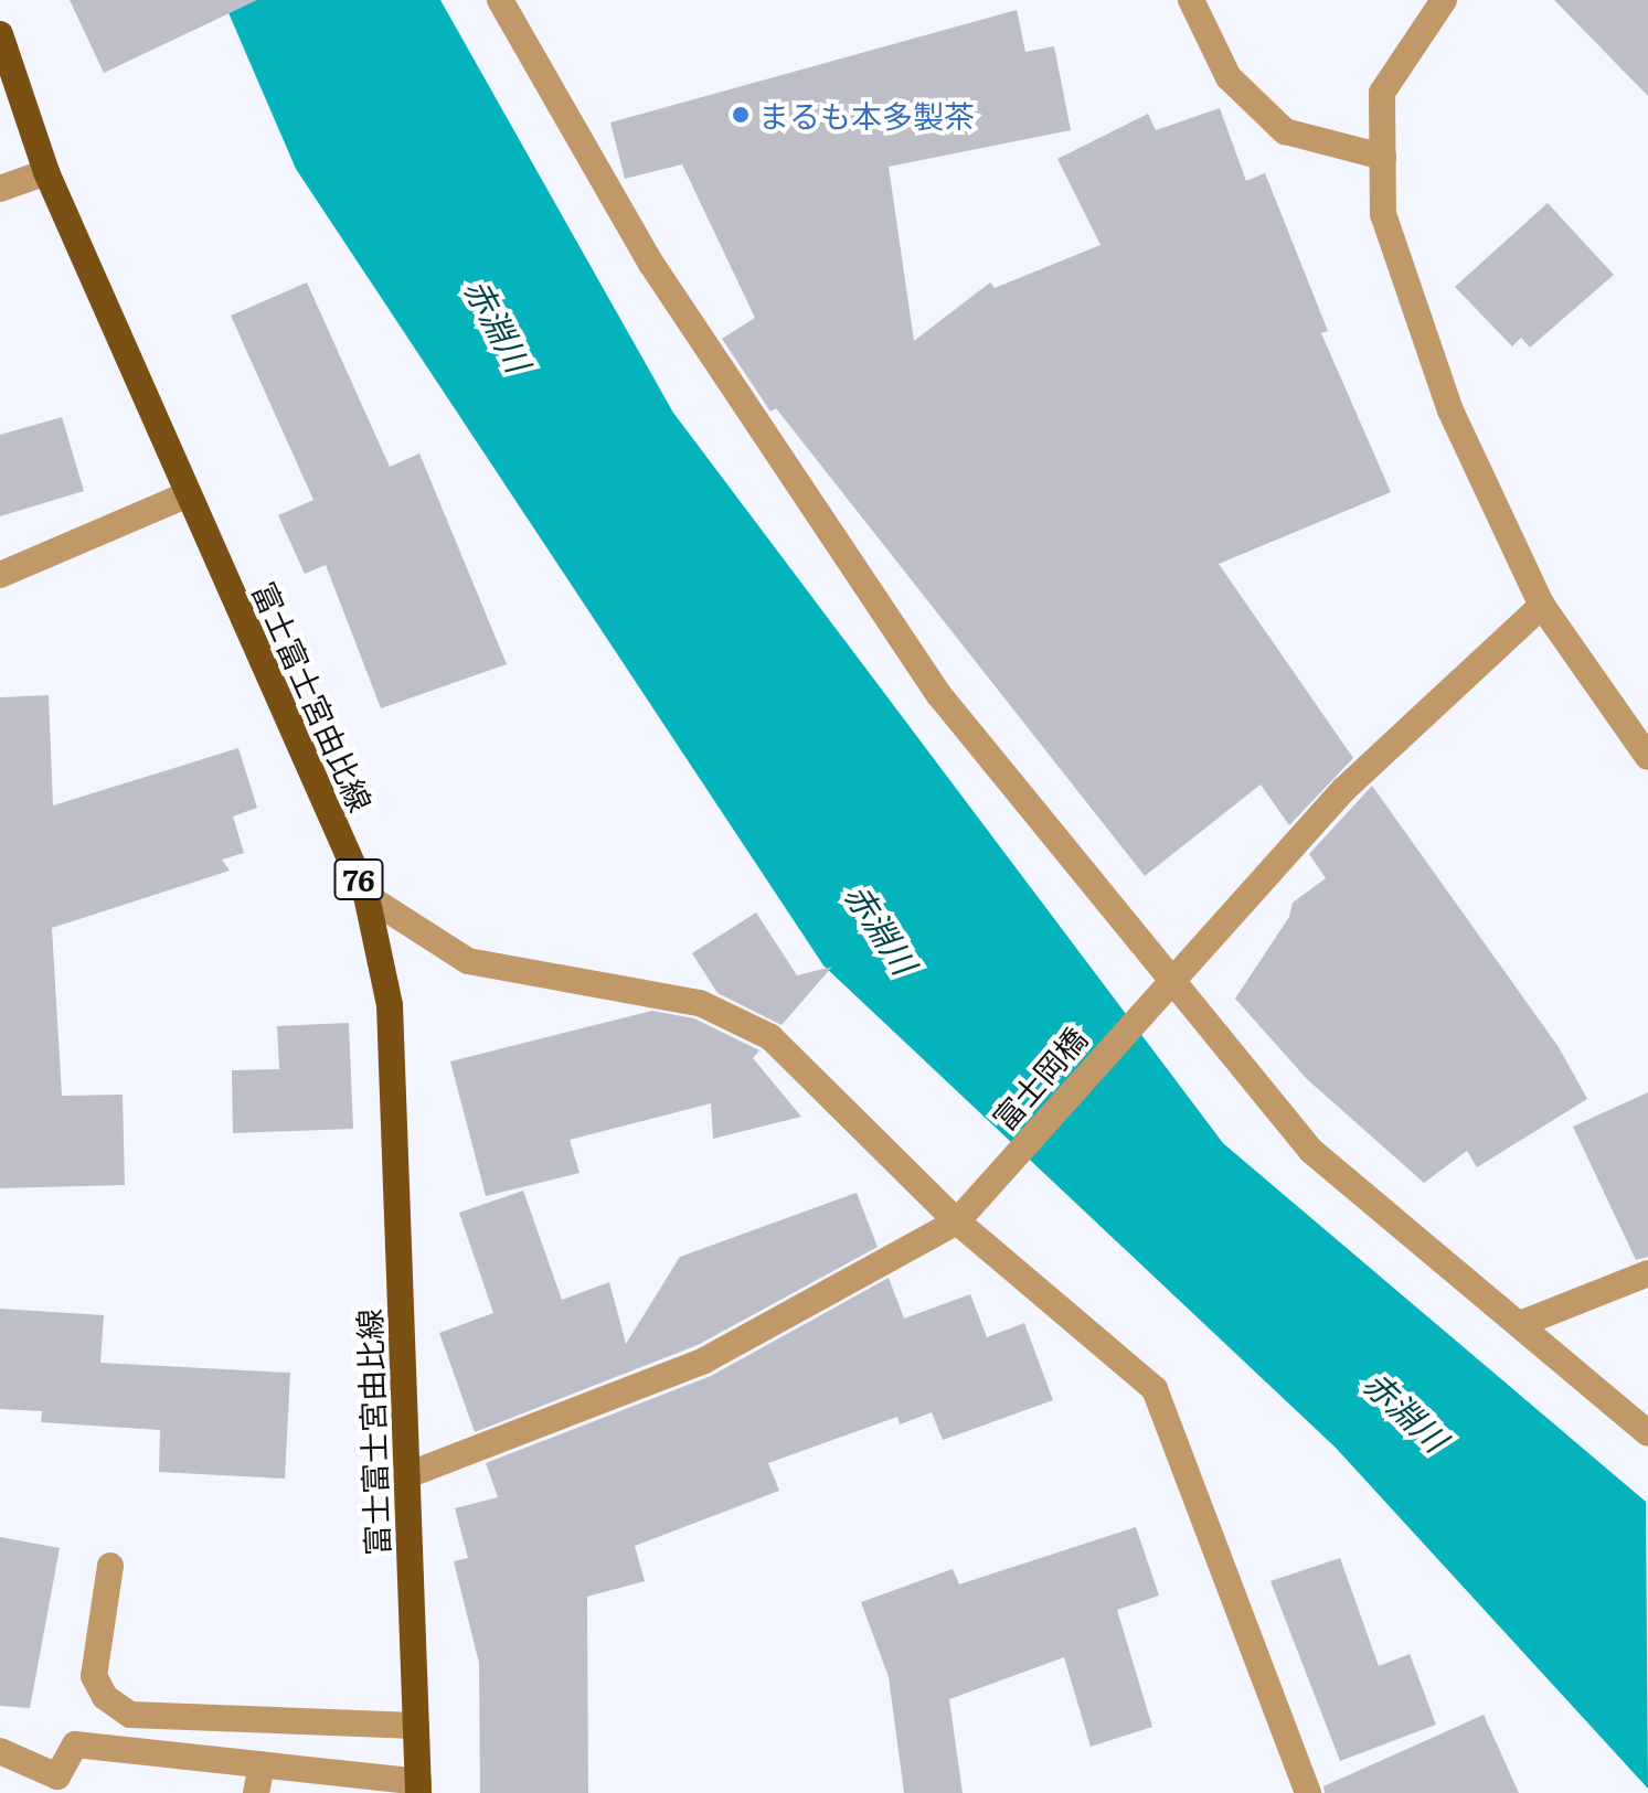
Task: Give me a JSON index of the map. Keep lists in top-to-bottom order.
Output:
{
  "streets": {
    "main road": ["富士富士宮由比線", "76"],
    "street": ["富士岡橋"]
  },
  "crossings": [
    ["富士富士宮由比線", "富士岡橋"]
  ],
  "water": ["赤淵川"],
  "places": ["まるも本多製茶"]
}
